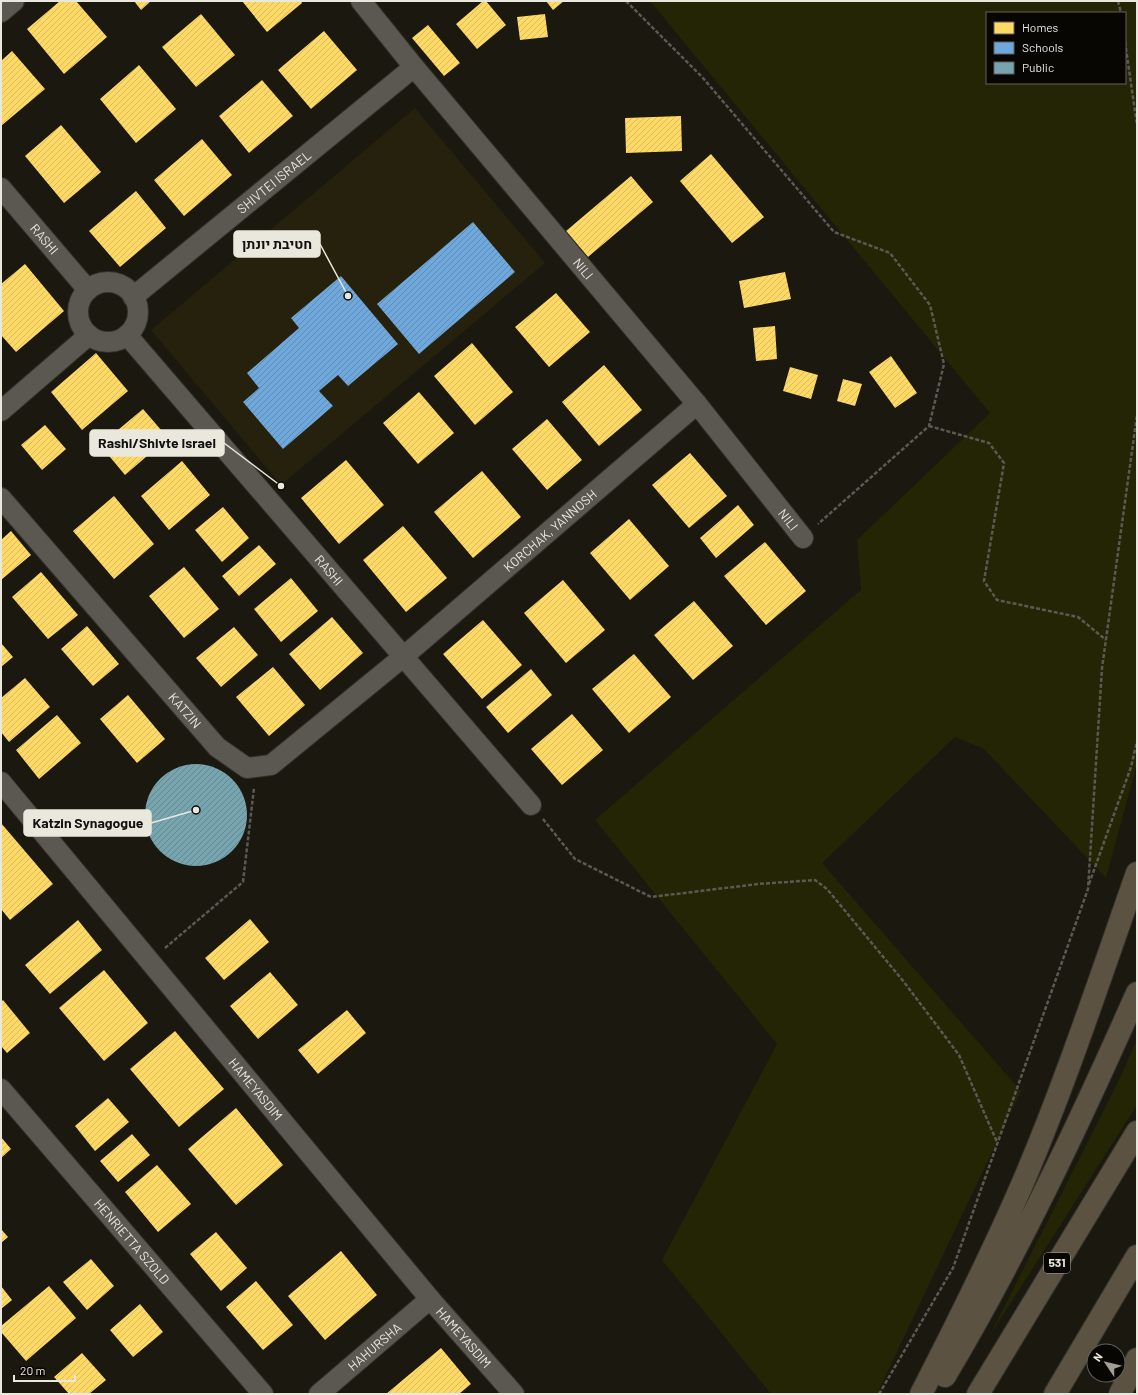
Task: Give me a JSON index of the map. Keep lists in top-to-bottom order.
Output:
{
  "streets": {
    "highway": ["531"],
    "street": [
      "SHIVTEI ISRAEL",
      "RASHI",
      "NILI",
      "KORCHAK, YANNOSH",
      "KATZIN",
      "HAMEYASDIM",
      "HENRIETTA SZOLD",
      "HAHURSHA"
    ]
  },
  "crossings": [
    ["SHIVTEI ISRAEL", "RASHI"],
    ["SHIVTEI ISRAEL", "NILI"],
    ["RASHI", "KORCHAK, YANNOSH"],
    ["RASHI", "KATZIN"],
    ["NILI", "KORCHAK, YANNOSH"],
    ["KORCHAK, YANNOSH", "KATZIN"],
    ["HAMEYASDIM", "HAHURSHA"]
  ],
  "places": ["חטיבת יונתן", "Rashi/Shivte Israel", "Katzin Synagogue"],
  "legend": ["Homes", "Schools", "Public"],
  "scale_bar": "20 m",
  "north": "top left"
}
